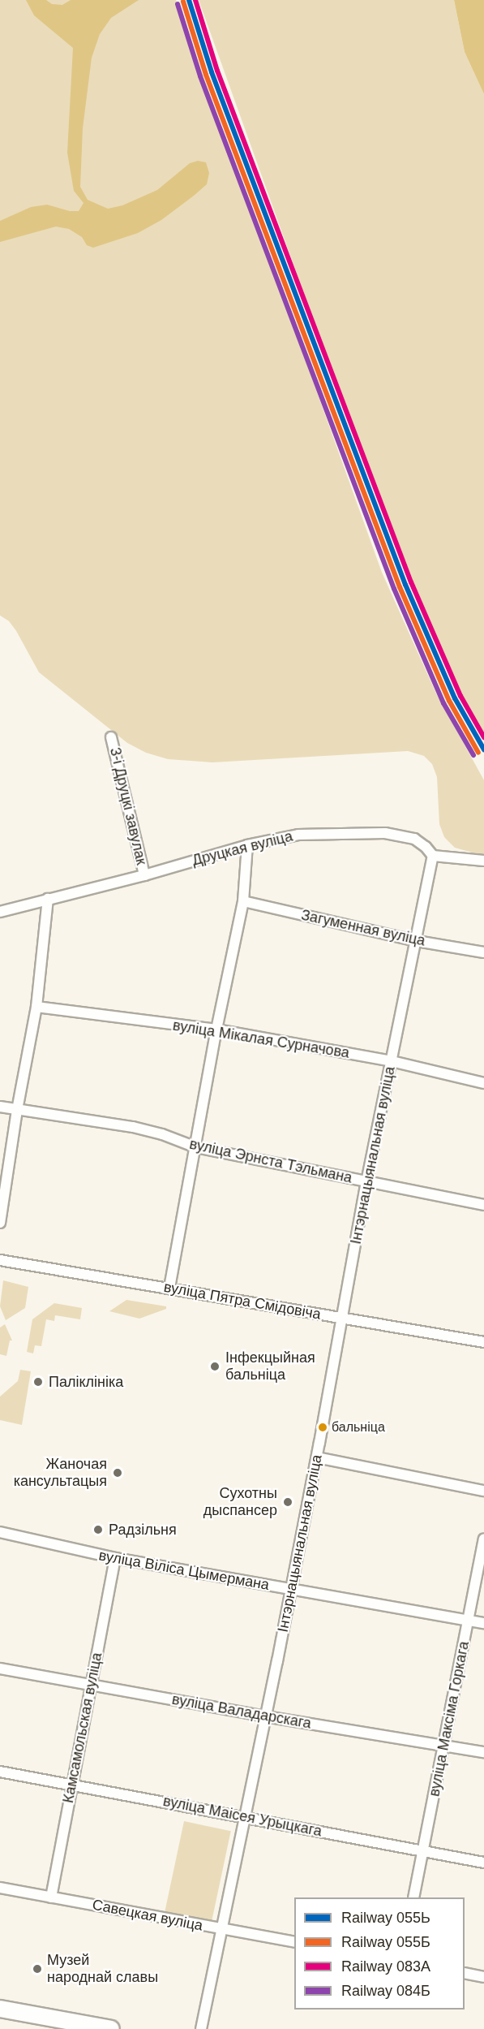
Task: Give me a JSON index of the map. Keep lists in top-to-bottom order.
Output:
{
  "streets": {
    "street": [
      "3-і Друцкі завулак",
      "Друцкая вуліца",
      "Загуменная вуліца",
      "вуліца Мікалая Сурначова",
      "Інтэрнацыянальная вуліца",
      "вуліца Эрнста Тэльмана",
      "вуліца Пятра Смідовіча",
      "вуліца Віліса Цымермана",
      "вуліца Валадарскага",
      "вуліца Максіма Горкага",
      "Камсамольская вуліца",
      "вуліца Маісея Урыцкага",
      "Савецкая вуліца"
    ]
  },
  "crossings": [
    ["3-і Друцкі завулак", "Друцкая вуліца"],
    ["Друцкая вуліца", "Інтэрнацыянальная вуліца"],
    ["Загуменная вуліца", "Інтэрнацыянальная вуліца"],
    ["вуліца Мікалая Сурначова", "Інтэрнацыянальная вуліца"],
    ["Інтэрнацыянальная вуліца", "вуліца Эрнста Тэльмана"],
    ["Інтэрнацыянальная вуліца", "вуліца Пятра Смідовіча"],
    ["Інтэрнацыянальная вуліца", "вуліца Віліса Цымермана"],
    ["Інтэрнацыянальная вуліца", "вуліца Валадарскага"],
    ["Інтэрнацыянальная вуліца", "вуліца Маісея Урыцкага"],
    ["Інтэрнацыянальная вуліца", "Савецкая вуліца"],
    ["вуліца Віліса Цымермана", "вуліца Максіма Горкага"],
    ["вуліца Віліса Цымермана", "Камсамольская вуліца"],
    ["вуліца Валадарскага", "вуліца Максіма Горкага"],
    ["вуліца Валадарскага", "Камсамольская вуліца"],
    ["вуліца Максіма Горкага", "вуліца Маісея Урыцкага"],
    ["Камсамольская вуліца", "вуліца Маісея Урыцкага"],
    ["Камсамольская вуліца", "Савецкая вуліца"]
  ],
  "places": [
    "Інфекцыйная бальніца",
    "Паліклініка",
    "бальніца",
    "Жаночая кансультацыя",
    "Сухотны дыспансер",
    "Радзільня",
    "Музей народнай славы"
  ],
  "lines": [
    "rail line 055Ь",
    "rail line 083А",
    "rail line 055Б",
    "rail line 084Б"
  ],
  "legend": [
    "Railway 055Ь",
    "Railway 055Б",
    "Railway 083А",
    "Railway 084Б"
  ]
}
